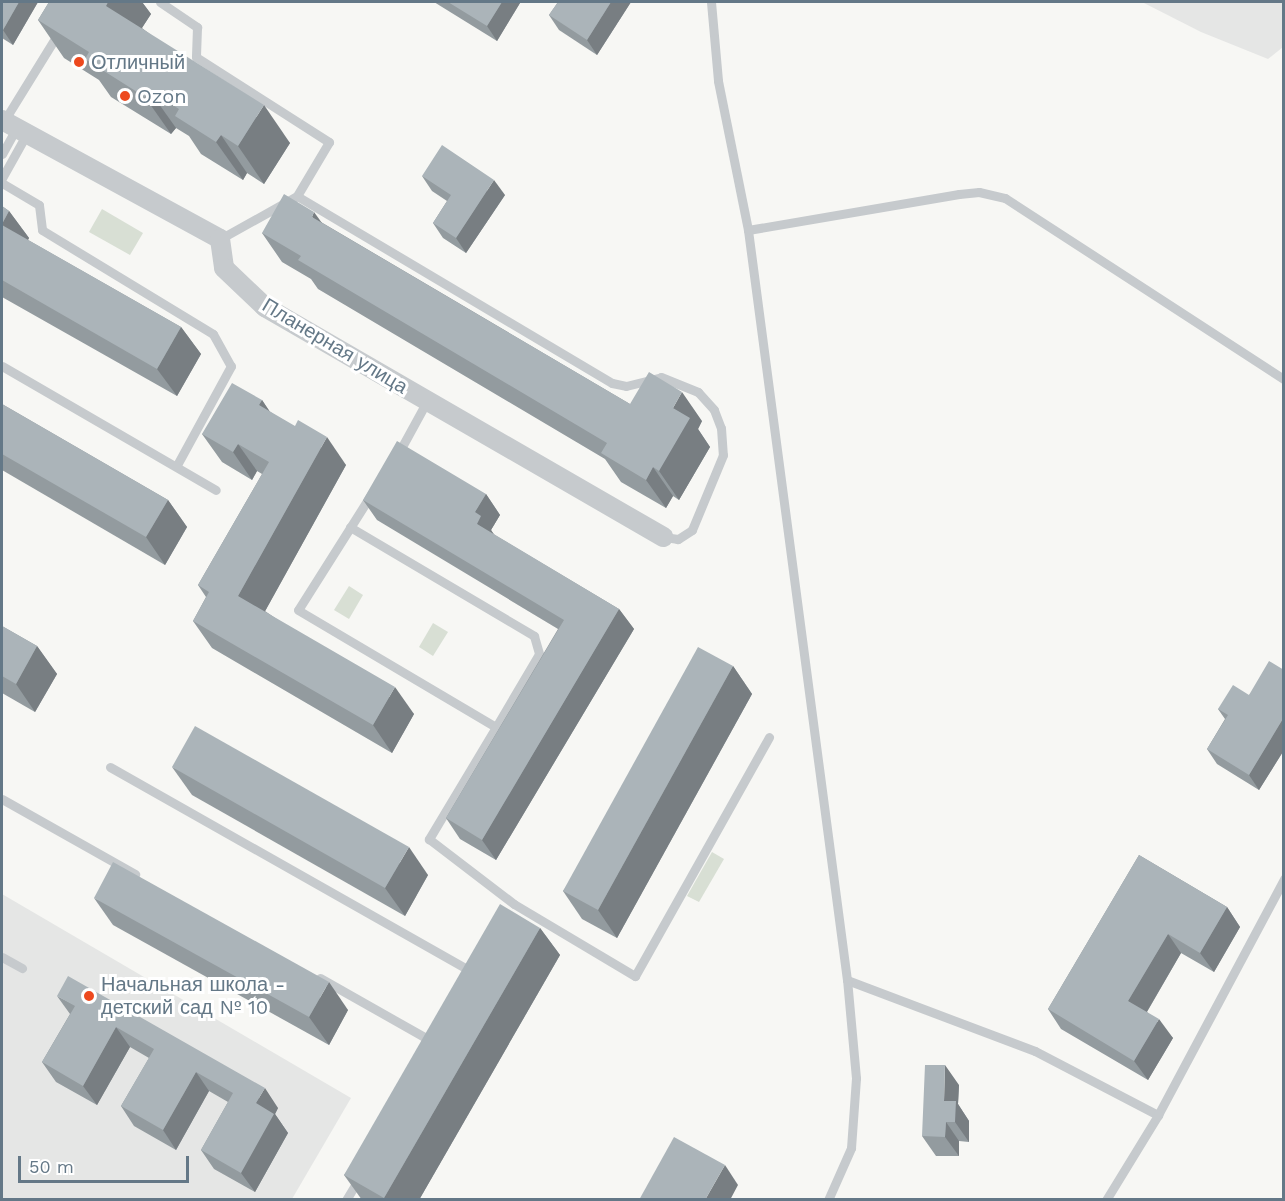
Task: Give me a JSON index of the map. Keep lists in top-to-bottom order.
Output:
{
  "streets": {
    "street": ["Планерная улица"]
  },
  "places": ["Отличный", "Ozon", "Начальная школа - детский сад № 10"],
  "scale_bar": "50 m"
}
